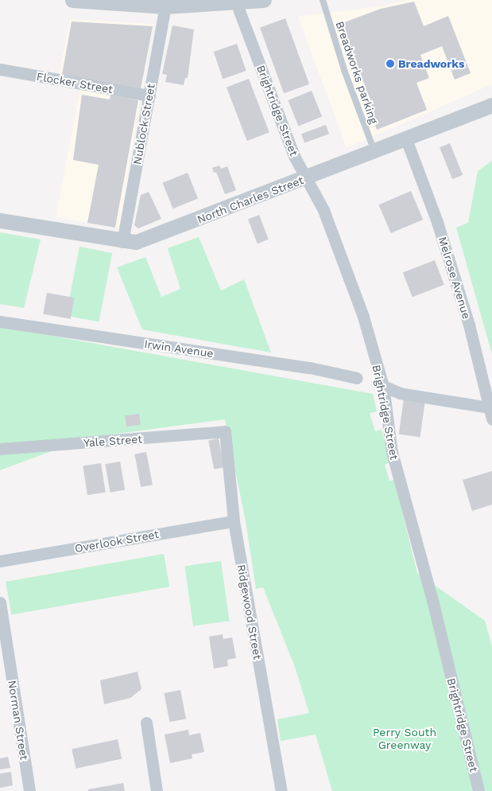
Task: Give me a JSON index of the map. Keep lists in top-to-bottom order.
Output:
{
  "streets": {
    "street": [
      "Flocker Street",
      "Brightridge Street",
      "Nublock Street",
      "North Charles Street",
      "Melrose Avenue",
      "Irwin Avenue",
      "Yale Street",
      "Overlook Street",
      "Ridgewood Street",
      "Norman Street"
    ],
    "lane": ["Breadworks parking"]
  },
  "crossings": [
    ["Breadworks parking", "North Charles Street"],
    ["Flocker Street", "Nublock Street"],
    ["Brightridge Street", "North Charles Street"],
    ["Nublock Street", "North Charles Street"],
    ["North Charles Street", "Melrose Avenue"],
    ["Yale Street", "Ridgewood Street"],
    ["Overlook Street", "Ridgewood Street"]
  ],
  "parks": ["Perry South Greenway"],
  "places": ["Breadworks"]
}
